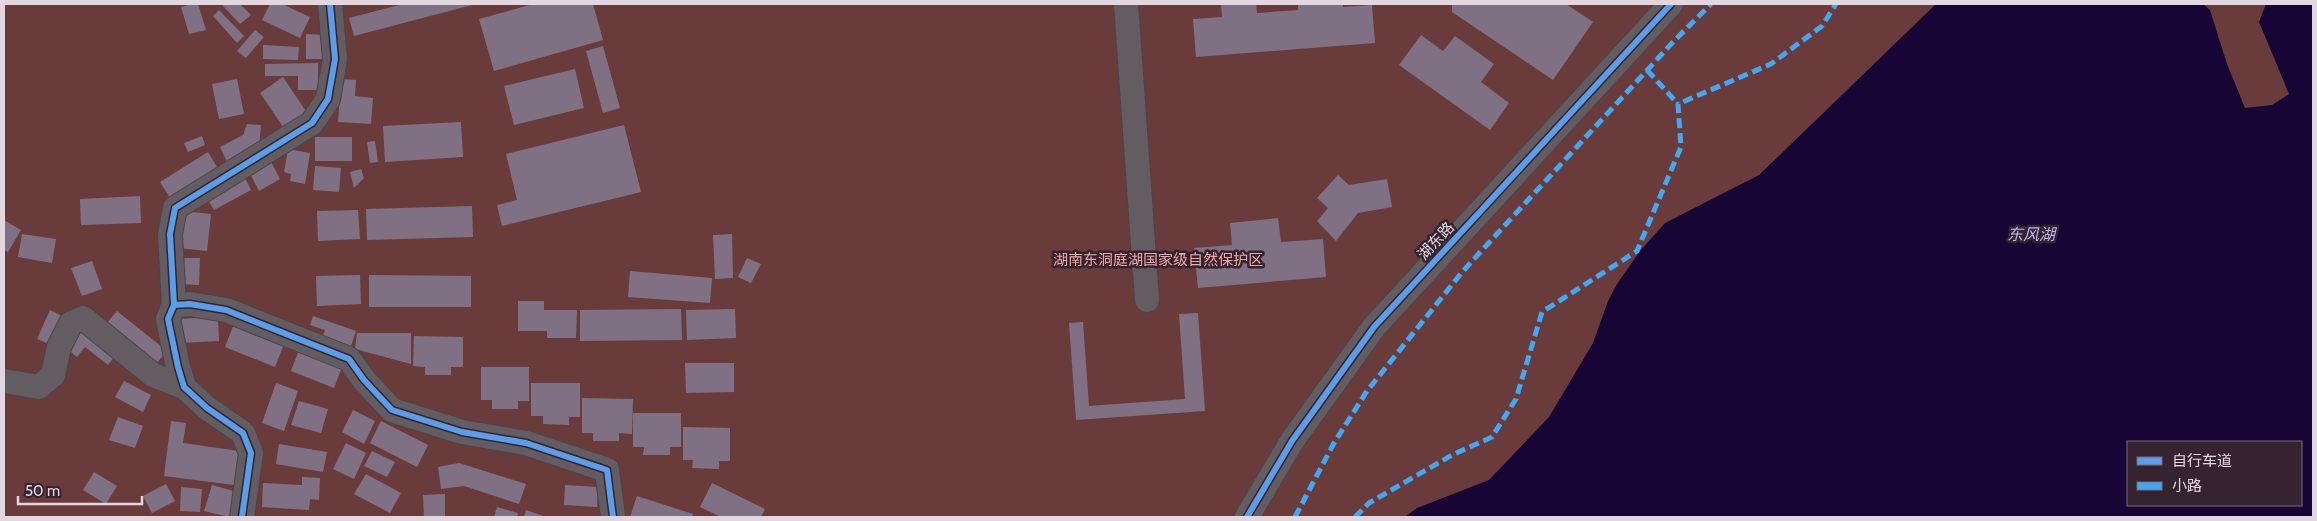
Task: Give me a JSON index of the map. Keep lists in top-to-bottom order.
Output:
{
  "streets": {
    "street": ["湖东路"]
  },
  "water": ["东风湖"],
  "parks": ["湖南东洞庭湖国家级自然保护区"],
  "legend": ["自行车道", "小路"],
  "scale_bar": "50 m"
}
